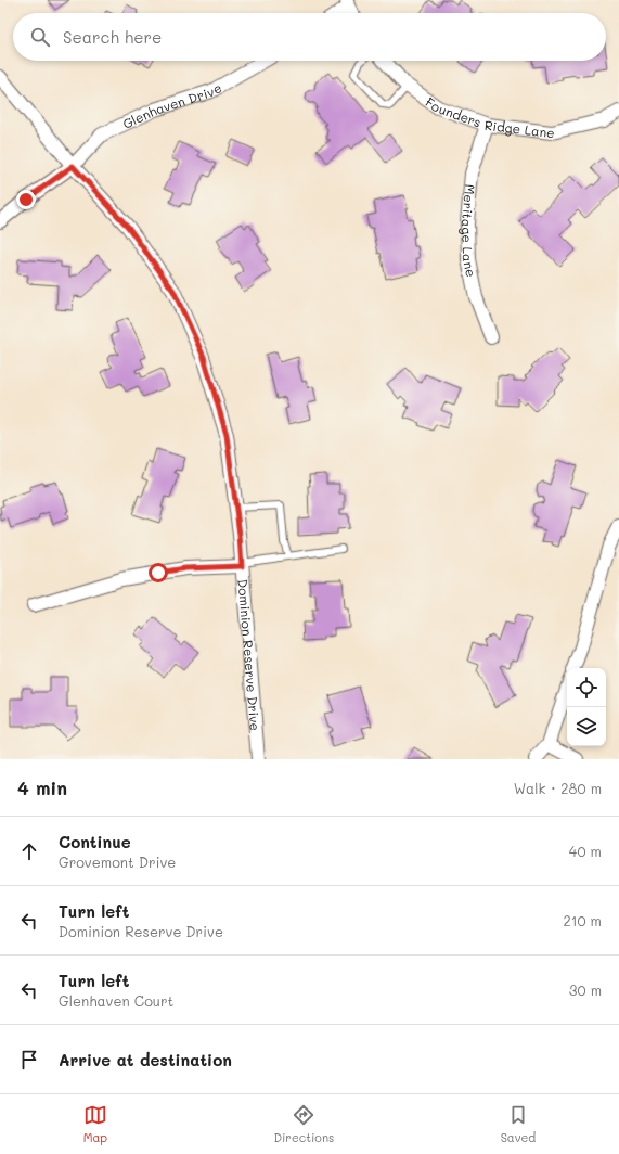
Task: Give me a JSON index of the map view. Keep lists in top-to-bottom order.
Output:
{
  "streets": {
    "street": [
      "Glenhaven Drive",
      "Founders Ridge Lane",
      "Meritage Lane",
      "Dominion Reserve Drive"
    ]
  },
  "crossings": [
    ["Glenhaven Drive", "Dominion Reserve Drive"],
    ["Founders Ridge Lane", "Meritage Lane"]
  ],
  "page": {
    "search": "Search here",
    "heading": ["4 min", "Walk · 280 m"],
    "list": [
      ["Continue", "Grovemont Drive", "40 m"],
      ["Turn left", "Dominion Reserve Drive", "210 m"],
      ["Turn left", "Glenhaven Court", "30 m"],
      "Arrive at destination"
    ],
    "nav": ["Map", "Directions", "Saved"]
  }
}
